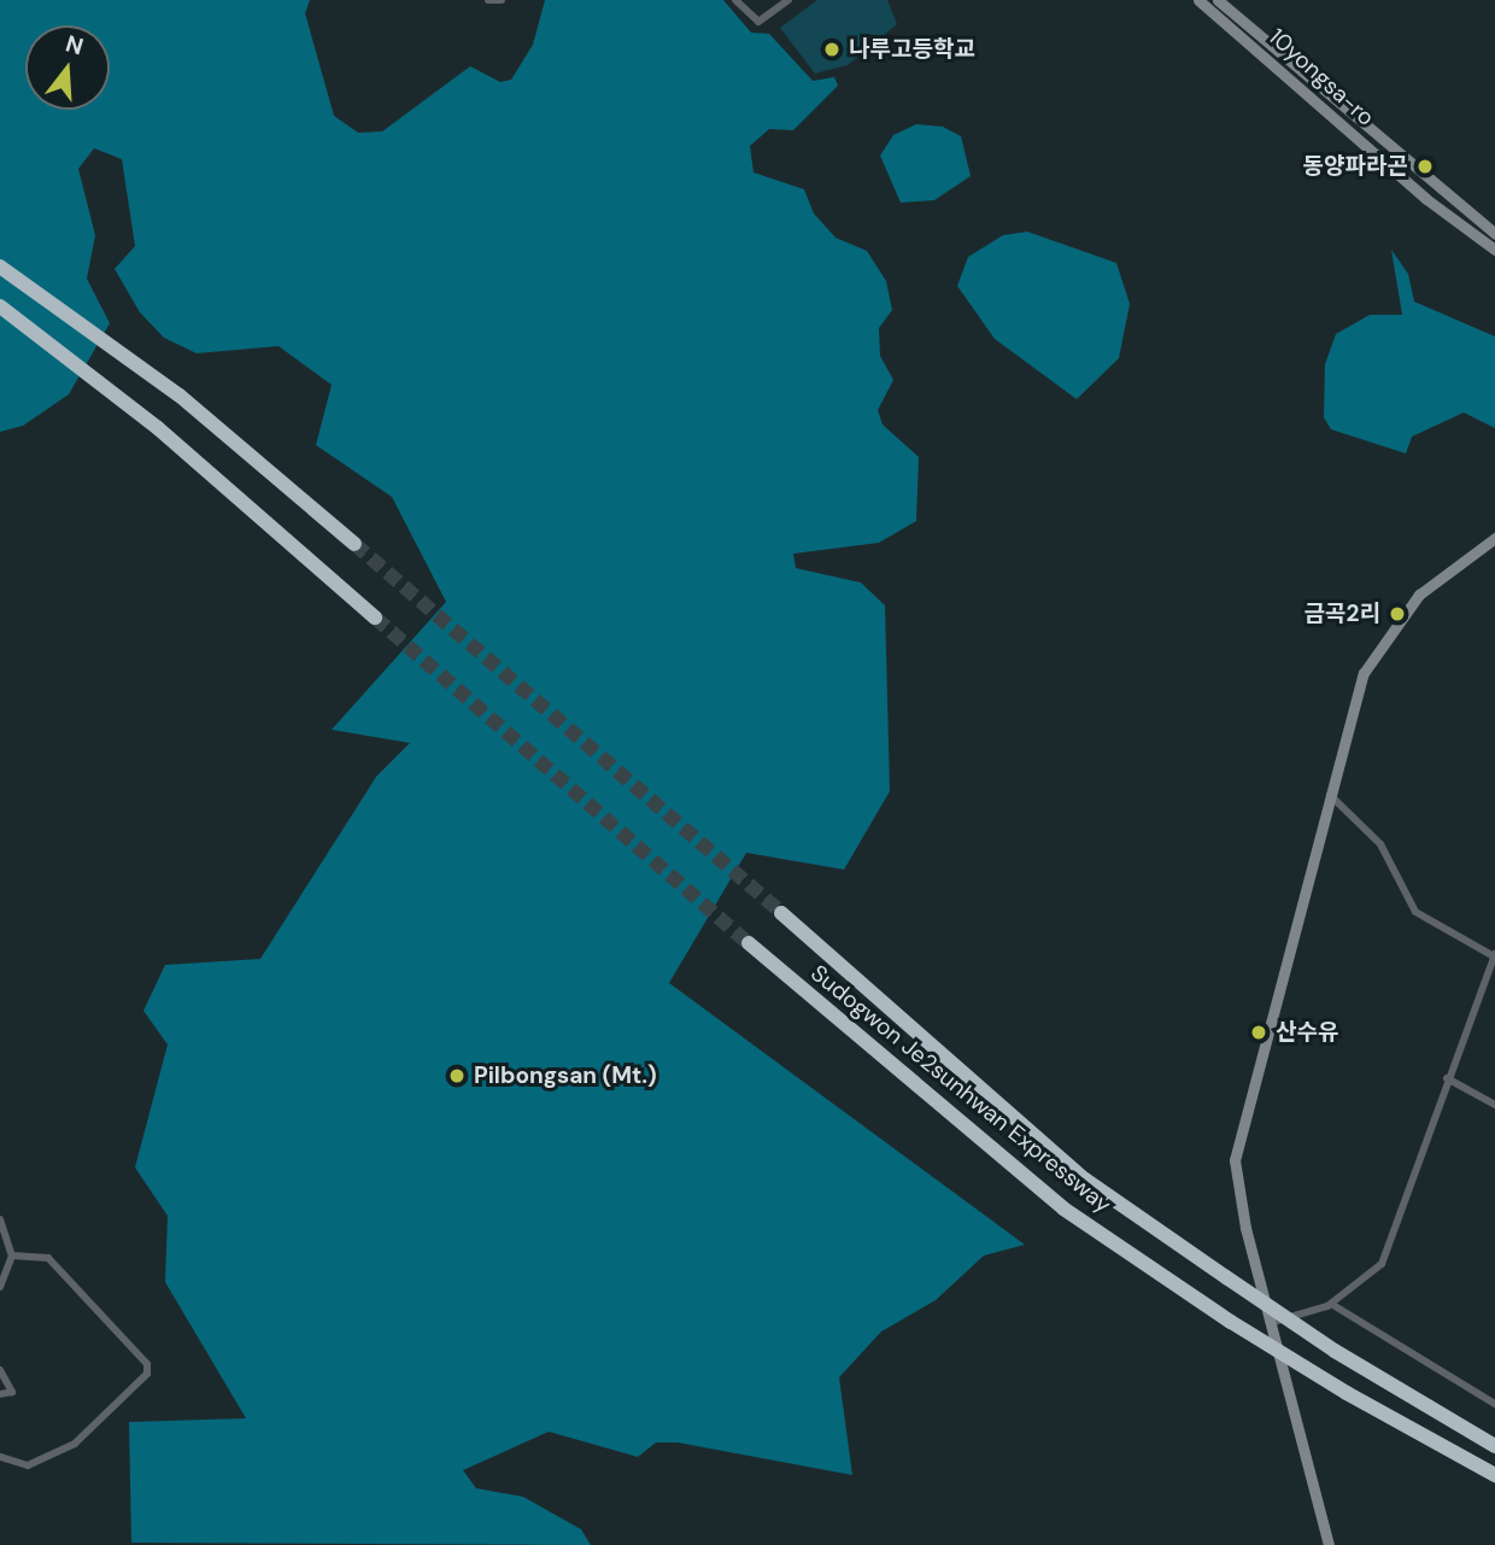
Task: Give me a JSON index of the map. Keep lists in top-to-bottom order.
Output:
{
  "streets": {
    "highway": ["Sudogwon Je2sunhwan Expressway"],
    "street": ["10yongsa-ro"]
  },
  "places": [
    "나루고등학교",
    "동양파라곤",
    "금곡2리",
    "산수유",
    "Pilbongsan (Mt.)"
  ],
  "north": "top"
}
